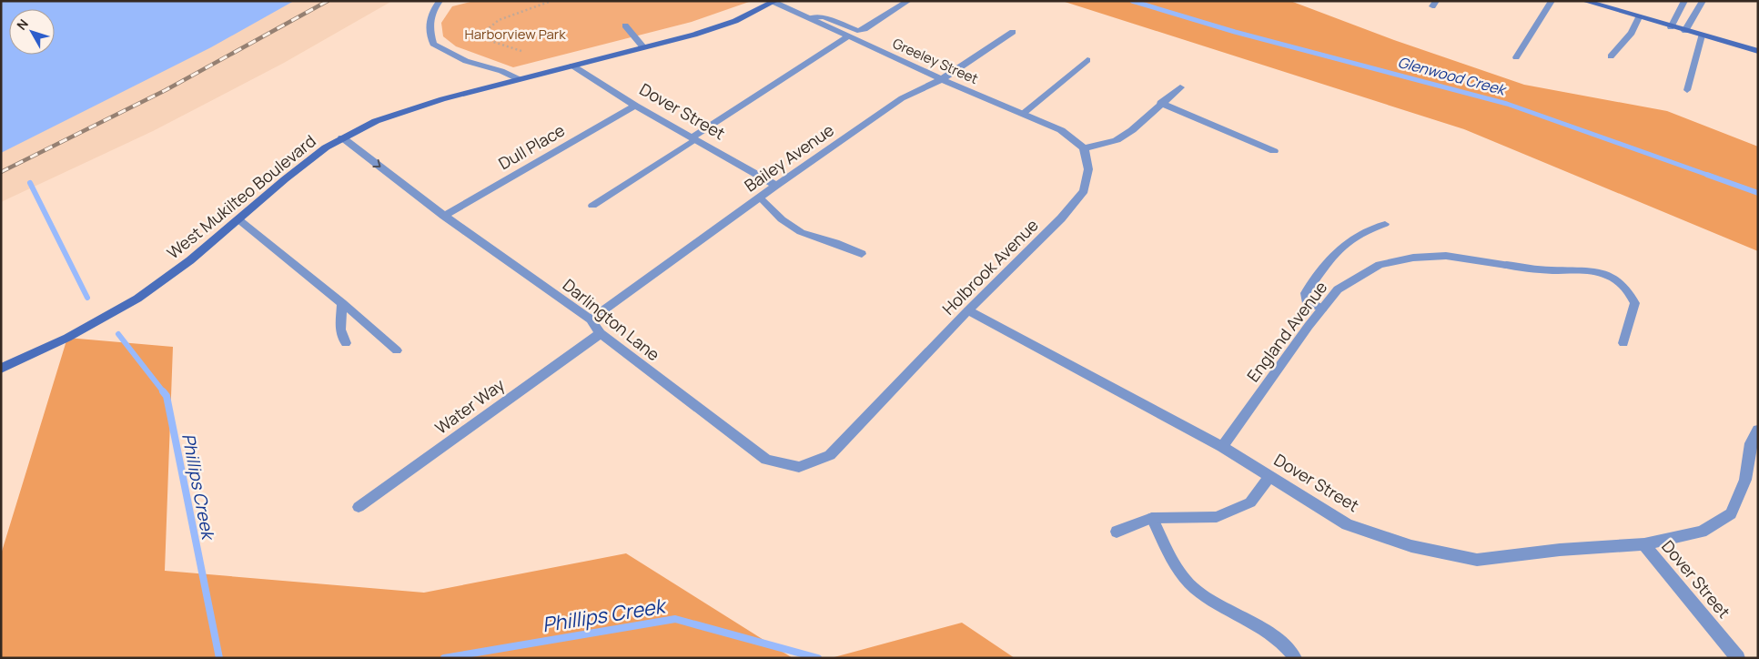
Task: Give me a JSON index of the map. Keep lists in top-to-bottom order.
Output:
{
  "streets": {
    "main road": ["West Mukilteo Boulevard"],
    "street": [
      "Greeley Street",
      "Dover Street",
      "Dull Place",
      "Bailey Avenue",
      "Holbrook Avenue",
      "Darlington Lane",
      "England Avenue",
      "Water Way"
    ]
  },
  "crossings": [
    ["Greeley Street", "Bailey Avenue"],
    ["Greeley Street", "West Mukilteo Boulevard"],
    ["Greeley Street", "Holbrook Avenue"],
    ["Dover Street", "Dull Place"],
    ["Dover Street", "Bailey Avenue"],
    ["Dover Street", "West Mukilteo Boulevard"],
    ["Dover Street", "Holbrook Avenue"],
    ["Dover Street", "England Avenue"],
    ["Dull Place", "Darlington Lane"],
    ["Bailey Avenue", "Darlington Lane"],
    ["West Mukilteo Boulevard", "Darlington Lane"],
    ["Holbrook Avenue", "Darlington Lane"],
    ["Darlington Lane", "Water Way"]
  ],
  "water": ["Glenwood Creek", "Phillips Creek"],
  "parks": ["Harborview Park"],
  "north": "top left"
}
